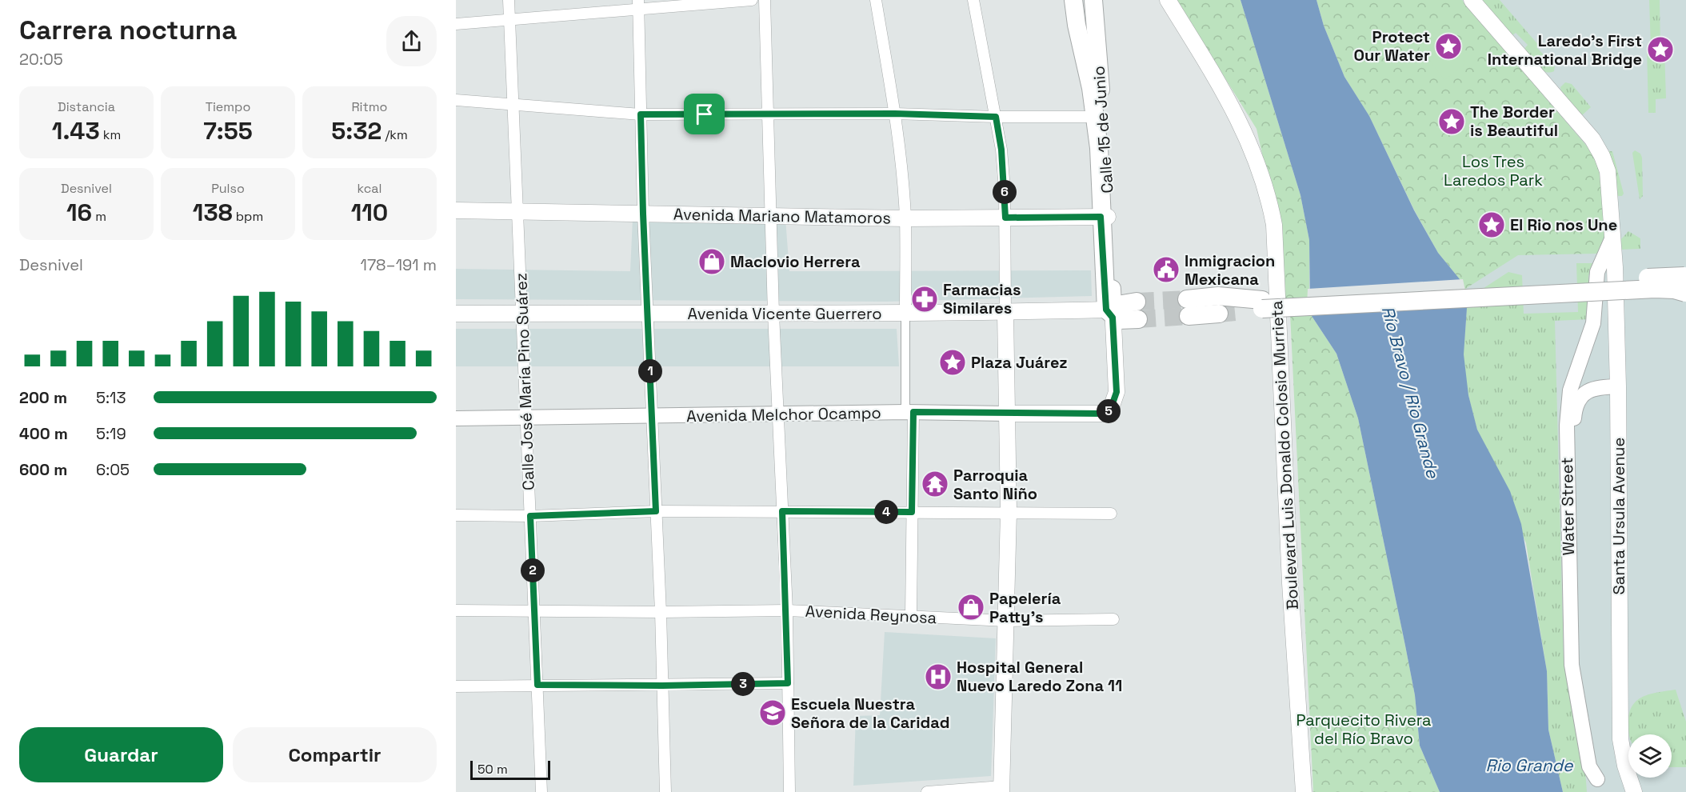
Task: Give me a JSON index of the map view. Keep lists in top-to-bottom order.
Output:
{
  "streets": {
    "main road": [
      "Calle 15 de Junio",
      "Avenida Mariano Matamoros",
      "Avenida Vicente Guerrero",
      "Avenida Melchor Ocampo",
      "Boulevard Luis Donaldo Colosio Murrieta",
      "Santa Ursula Avenue"
    ],
    "street": ["Calle José María Pino Suárez", "Water Street", "Avenida Reynosa"]
  },
  "crossings": [
    ["Calle 15 de Junio", "Avenida Mariano Matamoros"],
    ["Calle 15 de Junio", "Avenida Vicente Guerrero"],
    ["Calle 15 de Junio", "Avenida Melchor Ocampo"],
    ["Avenida Mariano Matamoros", "Calle José María Pino Suárez"],
    ["Avenida Vicente Guerrero", "Calle José María Pino Suárez"],
    ["Calle José María Pino Suárez", "Avenida Melchor Ocampo"],
    ["Calle José María Pino Suárez", "Avenida Reynosa"],
    ["Water Street", "Santa Ursula Avenue"]
  ],
  "water": ["Río Bravo / Rio Grande", "Rio Grande"],
  "parks": ["Los Tres Laredos Park", "Parquecito Rivera del Río Bravo"],
  "places": {
    "place": [
      "Protect Our Water",
      "Laredo's First International Bridge",
      "The Border is Beautiful",
      "El Rio nos Une",
      "Plaza Juárez"
    ],
    "shop": ["Maclovio Herrera", "Papelería Patty's"],
    "public building": ["Inmigracion Mexicana"],
    "pharmacy": ["Farmacias Similares"],
    "temple": ["Parroquia Santo Niño"],
    "hospital": ["Hospital General Nuevo Laredo Zona 11"],
    "school or university": ["Escuela Nuestra Señora de la Caridad"]
  },
  "scale_bar": "50 m",
  "page": {
    "heading": ["Carrera nocturna", "20:05"],
    "stats": [
      ["Distancia", "1.43 km"],
      ["Tiempo", "7:55"],
      ["Ritmo", "5:32 /km"],
      ["Desnivel", "16 m"],
      ["Pulso", "138 bpm"],
      ["kcal", "110"]
    ],
    "pins": [
      "6",
      "1",
      "5",
      "4",
      "2",
      "3"
    ],
    "chart": ["Desnivel", "178–191 m"],
    "list": [
      {
        "name": "200 m",
        "note": "5:13"
      },
      {
        "name": "400 m",
        "note": "5:19"
      },
      {
        "name": "600 m",
        "note": "6:05"
      }
    ],
    "buttons": ["Guardar", "Compartir"],
    "scale": "50 m"
  }
}
